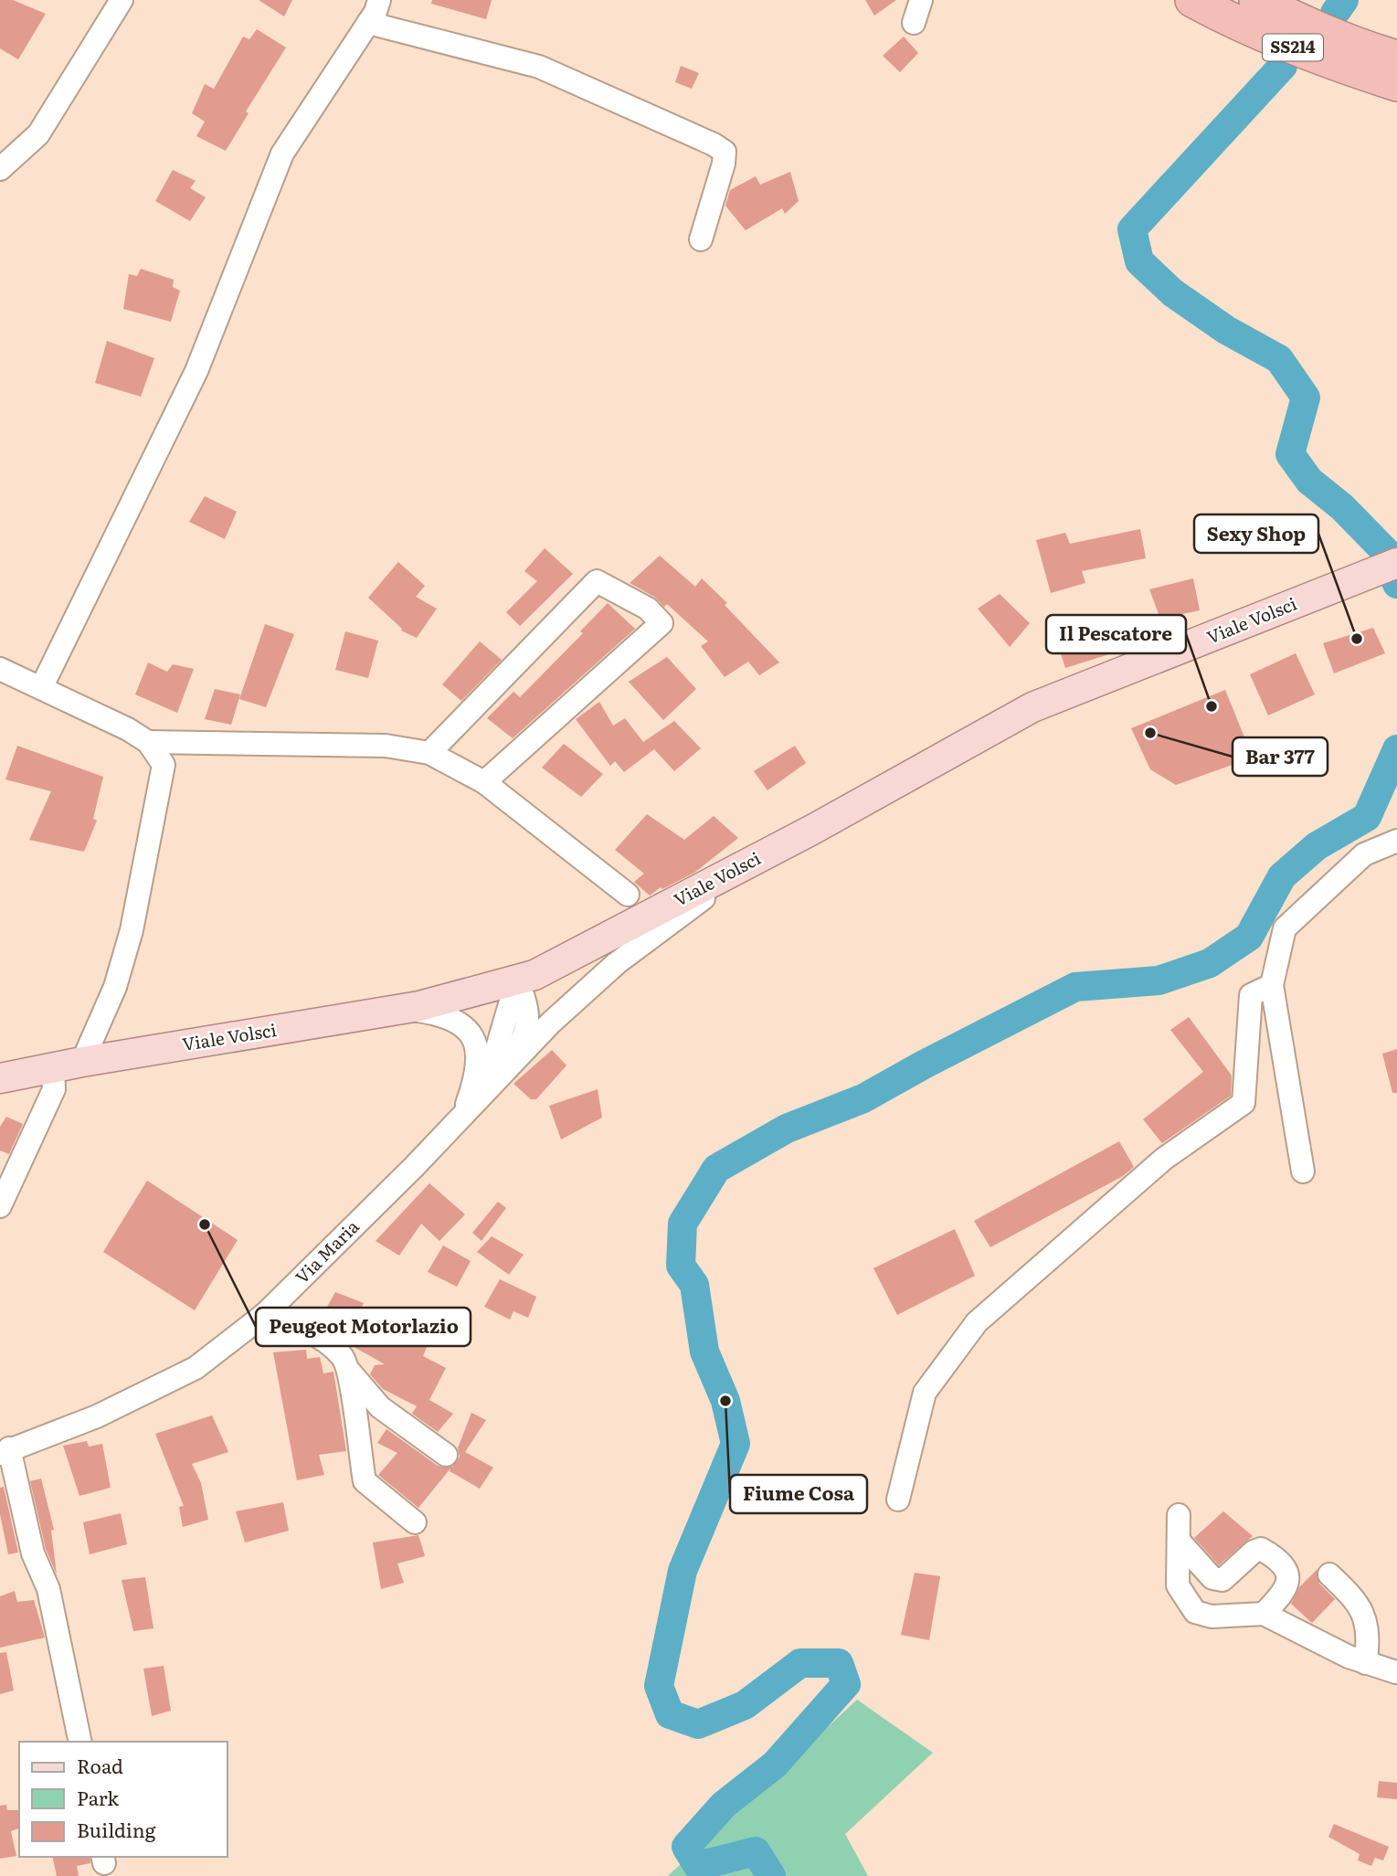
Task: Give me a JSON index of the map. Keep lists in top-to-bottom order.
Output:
{
  "streets": {
    "highway": ["SS214"],
    "main road": ["Viale Volsci"],
    "street": ["Via Maria"]
  },
  "places": [
    "Sexy Shop",
    "Il Pescatore",
    "Bar 377",
    "Peugeot Motorlazio",
    "Fiume Cosa"
  ],
  "legend": ["Road", "Park", "Building"]
}
